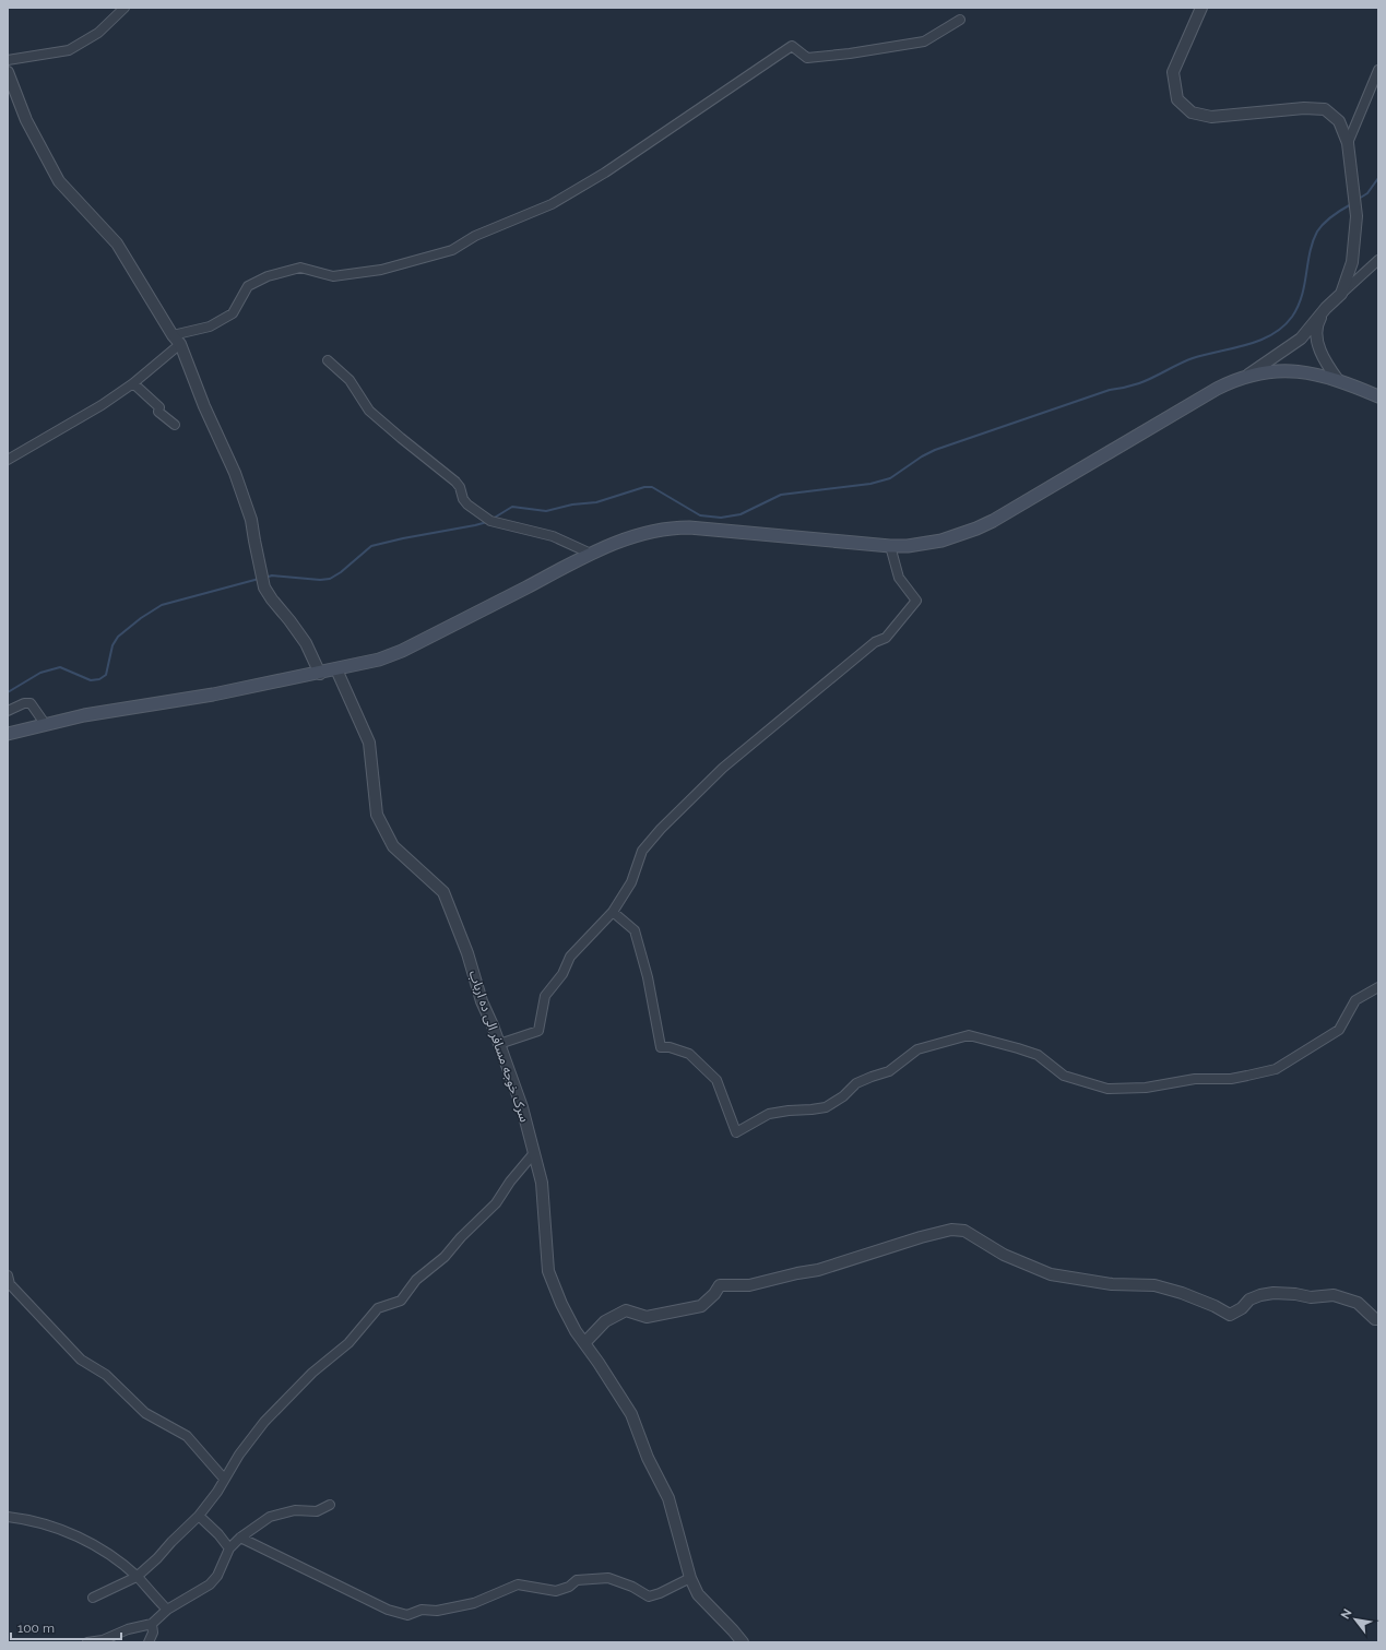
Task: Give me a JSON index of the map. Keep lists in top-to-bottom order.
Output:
{
  "streets": {
    "street": ["سرک خوجه مسافر الی ده ارباب"]
  },
  "scale_bar": "100 m",
  "north": "top left"
}
